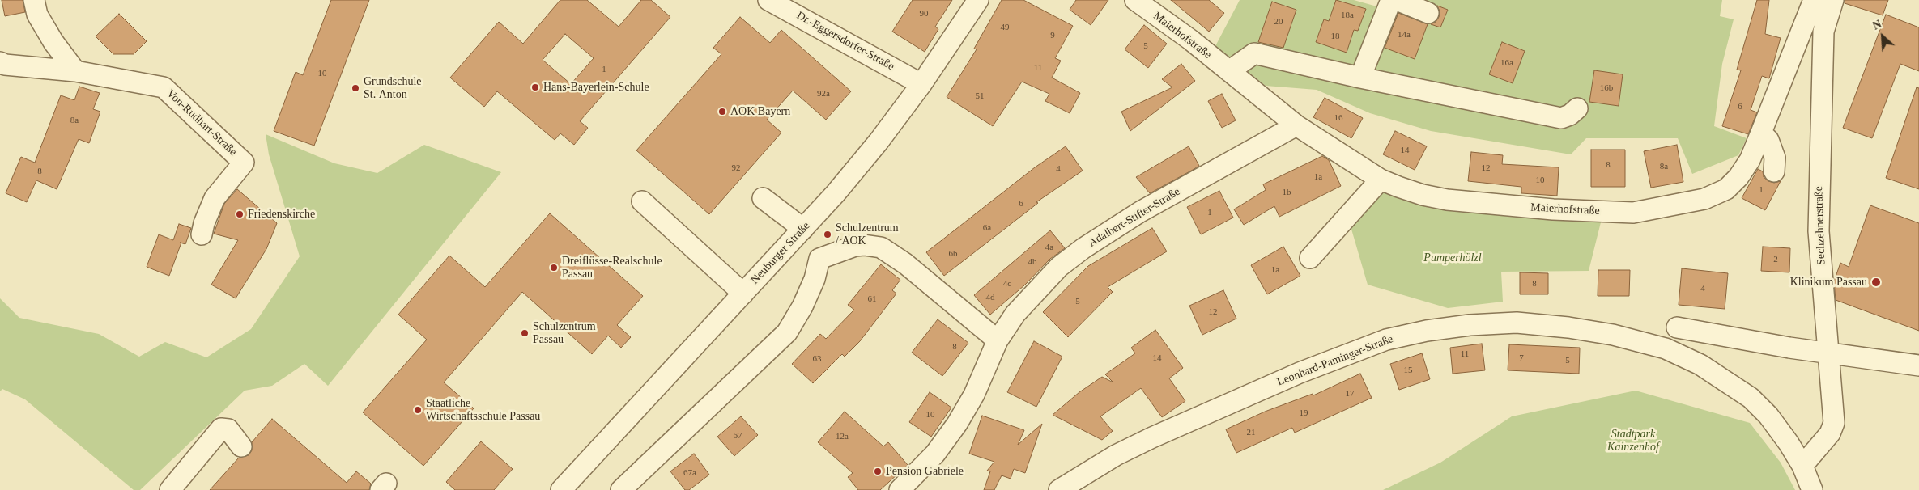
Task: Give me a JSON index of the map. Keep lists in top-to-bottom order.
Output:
{
  "streets": {
    "street": [
      "Maierhofstraße",
      "Dr.-Eggersdorfer-Straße",
      "Von-Rudhart-Straße",
      "Adalbert-Stifter-Straße",
      "Sechzehnerstraße",
      "Neuburger Straße",
      "Leonhard-Paminger-Straße"
    ]
  },
  "crossings": [
    ["Maierhofstraße", "Adalbert-Stifter-Straße"],
    ["Dr.-Eggersdorfer-Straße", "Neuburger Straße"],
    ["Sechzehnerstraße", "Leonhard-Paminger-Straße"]
  ],
  "parks": ["Pumperhölzl", "Stadtpark Kainzenhof"],
  "places": [
    "Hans-Bayerlein-Schule",
    "Grundschule St. Anton",
    "AOK Bayern",
    "Friedenskirche",
    "Schulzentrum / AOK",
    "Dreiflüsse-Realschule Passau",
    "Klinikum Passau",
    "Schulzentrum Passau",
    "Staatliche Wirtschaftsschule Passau",
    "Pension Gabriele"
  ],
  "house_numbers": [
    "90",
    "18a",
    "20",
    "49",
    "14a",
    "9",
    "18",
    "5",
    "16a",
    "11",
    "1",
    "10",
    "16b",
    "92a",
    "51",
    "6",
    "16",
    "8a",
    "14",
    "8",
    "8a",
    "92",
    "12",
    "4",
    "8",
    "1a",
    "10",
    "1",
    "1b",
    "6",
    "1",
    "6a",
    "4a",
    "6b",
    "2",
    "4b",
    "1a",
    "4c",
    "8",
    "4",
    "4d",
    "61",
    "5",
    "12",
    "8",
    "11",
    "14",
    "7",
    "63",
    "5",
    "15",
    "17",
    "19",
    "10",
    "21",
    "67",
    "12a",
    "67a"
  ],
  "north": "top left"
}
